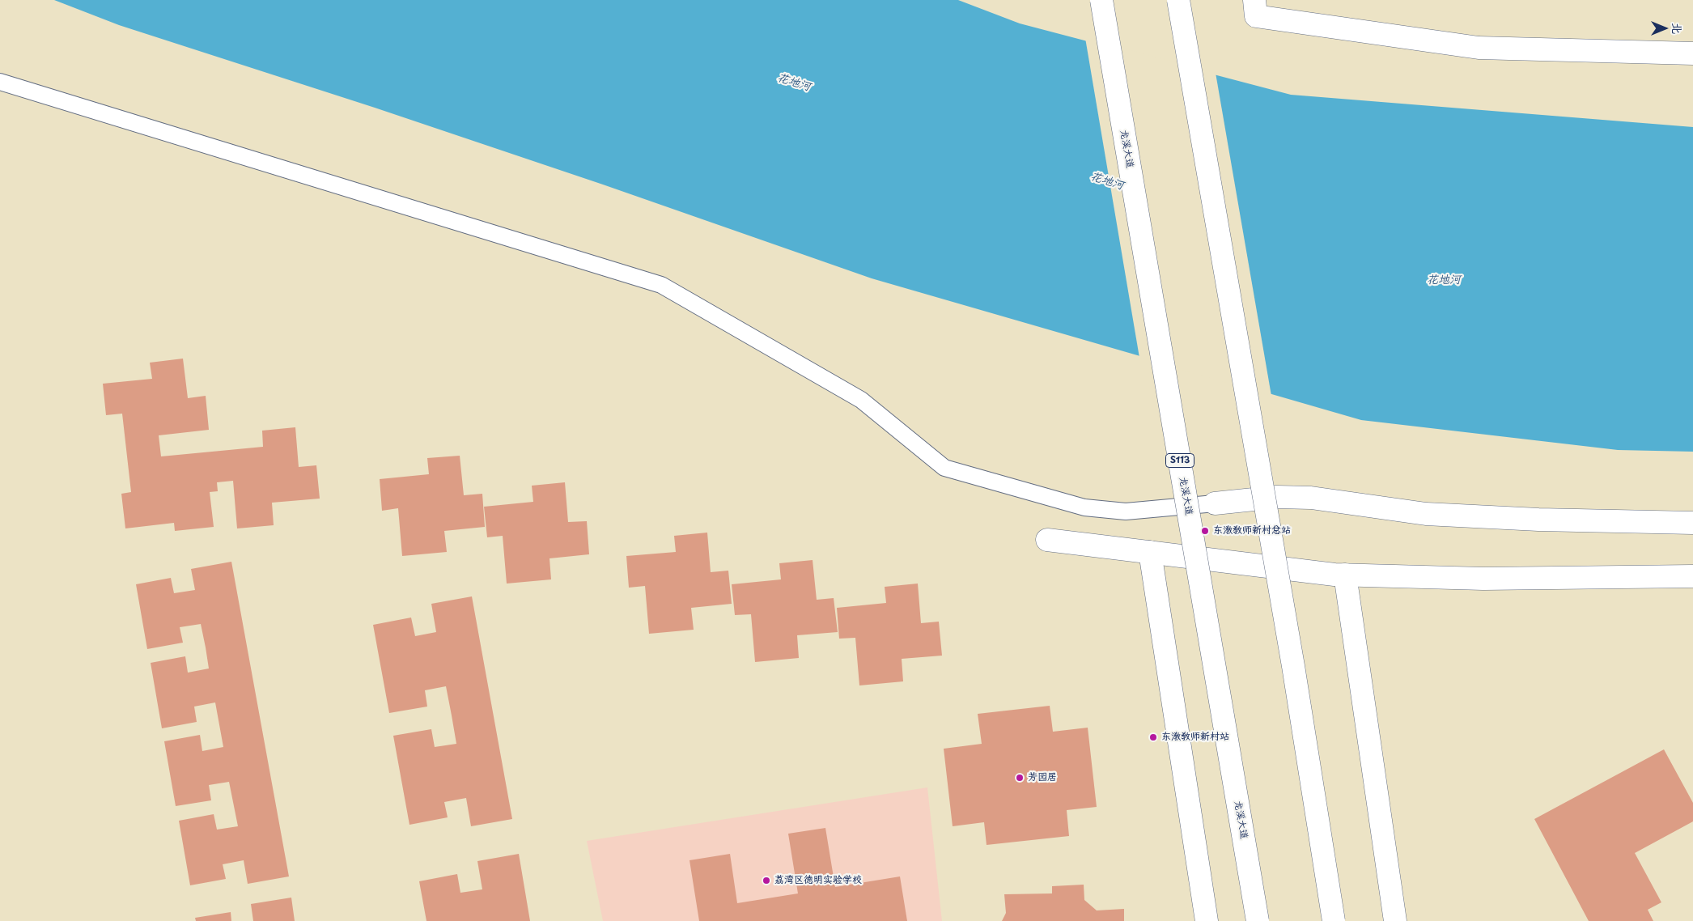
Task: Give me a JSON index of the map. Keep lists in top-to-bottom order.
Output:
{
  "streets": {
    "street": ["龙溪大道", "S113"]
  },
  "water": ["花地河"],
  "places": [
    "东漖教师新村总站",
    "东漖教师新村站",
    "芳园居",
    "荔湾区德明实验学校"
  ],
  "north": "right"
}
